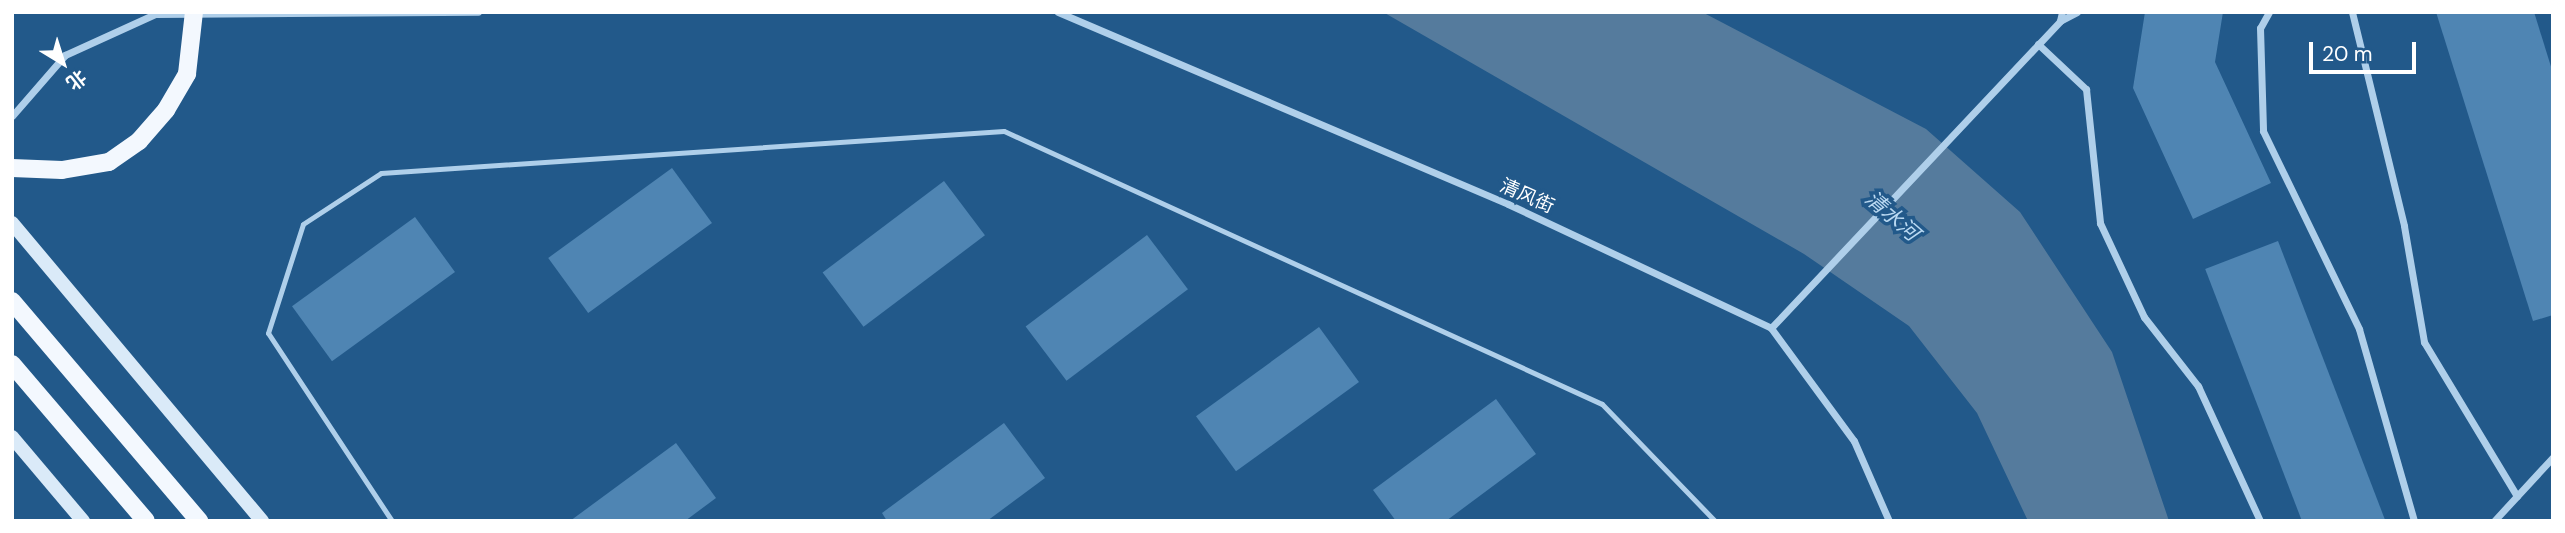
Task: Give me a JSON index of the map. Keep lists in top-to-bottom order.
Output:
{
  "streets": {
    "street": ["清风街"]
  },
  "water": ["清水河"],
  "scale_bar": "20 m",
  "north": "bottom right"
}
